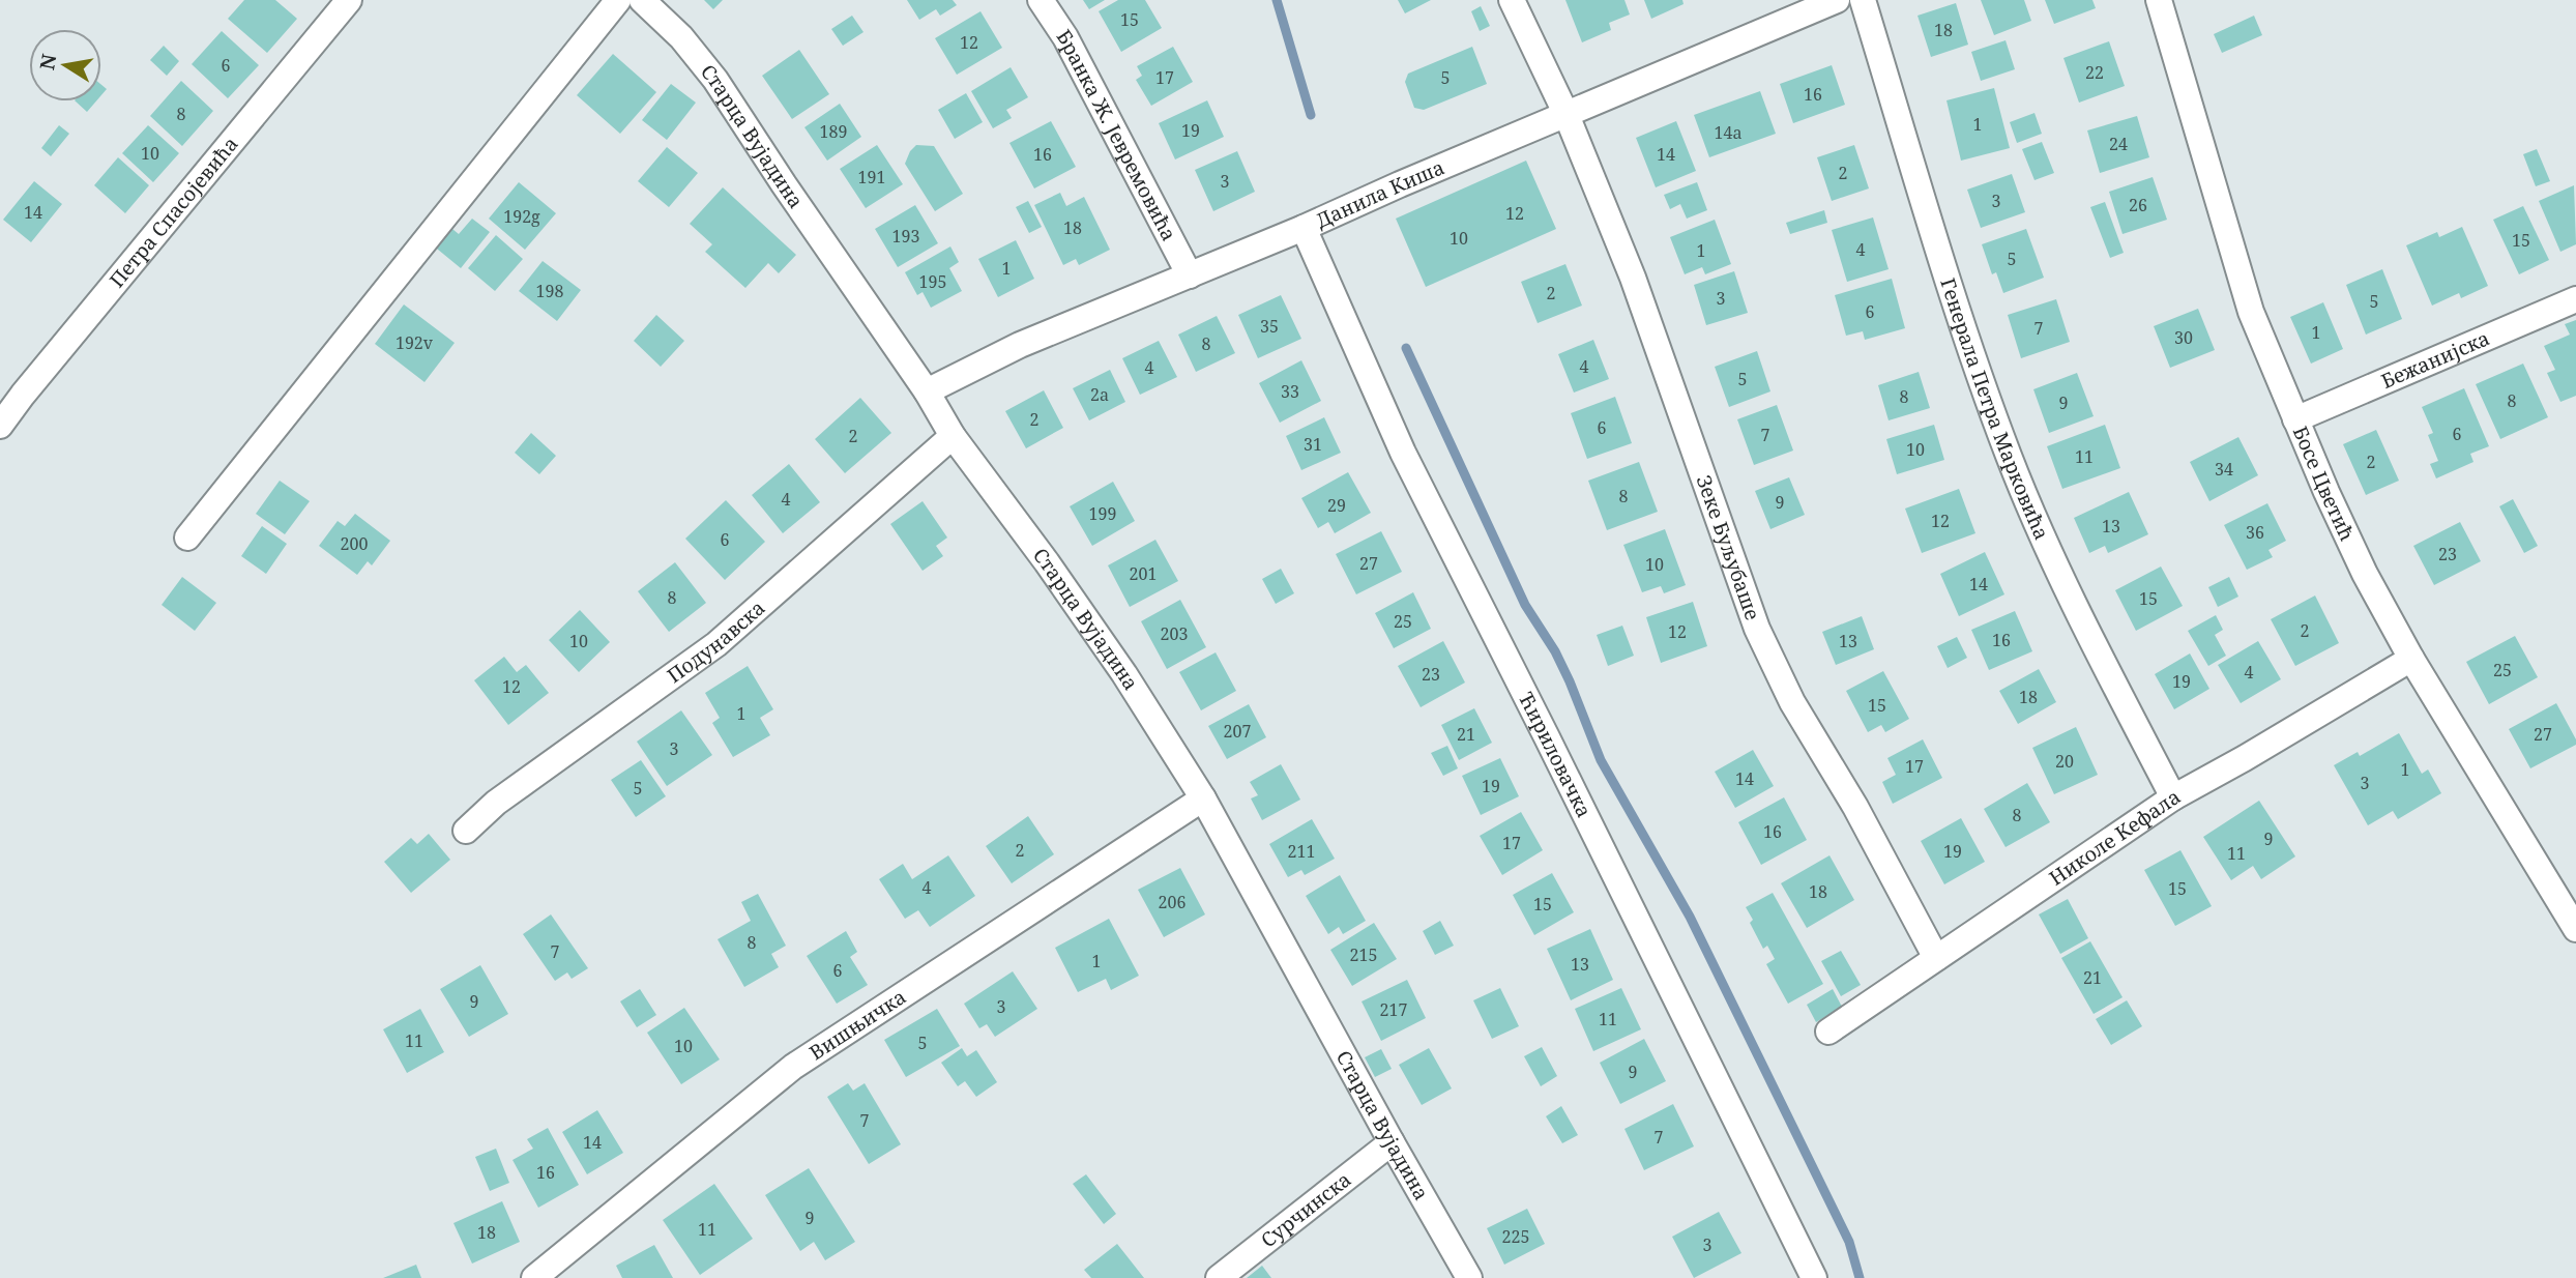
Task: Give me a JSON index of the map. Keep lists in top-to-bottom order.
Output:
{
  "streets": {
    "street": [
      "Старца Вујадина",
      "Бранка Ж. Јевремовића",
      "Данила Киша",
      "Петра Спасојевића",
      "Бежанијска",
      "Генерала Петра Марковића",
      "Босе Цветић",
      "Зеке Буљубаше",
      "Подунавска",
      "Ћириловачка",
      "Николе Кефала",
      "Вишњичка",
      "Сурчинска"
    ]
  },
  "crossings": [
    ["Старца Вујадина", "Данила Киша"],
    ["Старца Вујадина", "Подунавска"],
    ["Старца Вујадина", "Вишњичка"],
    ["Старца Вујадина", "Сурчинска"],
    ["Бранка Ж. Јевремовића", "Данила Киша"],
    ["Данила Киша", "Зеке Буљубаше"],
    ["Данила Киша", "Ћириловачка"],
    ["Бежанијска", "Босе Цветић"],
    ["Генерала Петра Марковића", "Николе Кефала"],
    ["Босе Цветић", "Николе Кефала"],
    ["Зеке Буљубаше", "Николе Кефала"]
  ],
  "house_numbers": [
    "15",
    "18",
    "12",
    "6",
    "22",
    "17",
    "5",
    "16",
    "8",
    "1",
    "19",
    "189",
    "14a",
    "24",
    "10",
    "16",
    "14",
    "2",
    "191",
    "3",
    "3",
    "26",
    "14",
    "12",
    "192g",
    "18",
    "193",
    "10",
    "15",
    "4",
    "1",
    "5",
    "1",
    "195",
    "198",
    "2",
    "3",
    "5",
    "6",
    "35",
    "7",
    "1",
    "30",
    "192v",
    "8",
    "4",
    "4",
    "5",
    "33",
    "2a",
    "8",
    "8",
    "9",
    "2",
    "6",
    "6",
    "7",
    "2",
    "31",
    "10",
    "11",
    "2",
    "34",
    "8",
    "4",
    "9",
    "29",
    "199",
    "12",
    "13",
    "36",
    "6",
    "200",
    "23",
    "27",
    "10",
    "201",
    "14",
    "8",
    "15",
    "25",
    "2",
    "12",
    "203",
    "16",
    "10",
    "13",
    "25",
    "4",
    "23",
    "19",
    "12",
    "18",
    "15",
    "1",
    "207",
    "21",
    "27",
    "3",
    "20",
    "17",
    "1",
    "14",
    "3",
    "19",
    "5",
    "8",
    "16",
    "9",
    "17",
    "2",
    "211",
    "19",
    "11",
    "4",
    "15",
    "18",
    "206",
    "15",
    "8",
    "7",
    "215",
    "1",
    "13",
    "6",
    "21",
    "9",
    "3",
    "217",
    "11",
    "11",
    "5",
    "10",
    "9",
    "7",
    "7",
    "14",
    "16",
    "9",
    "11",
    "18",
    "225",
    "3"
  ],
  "north": "left"
}
